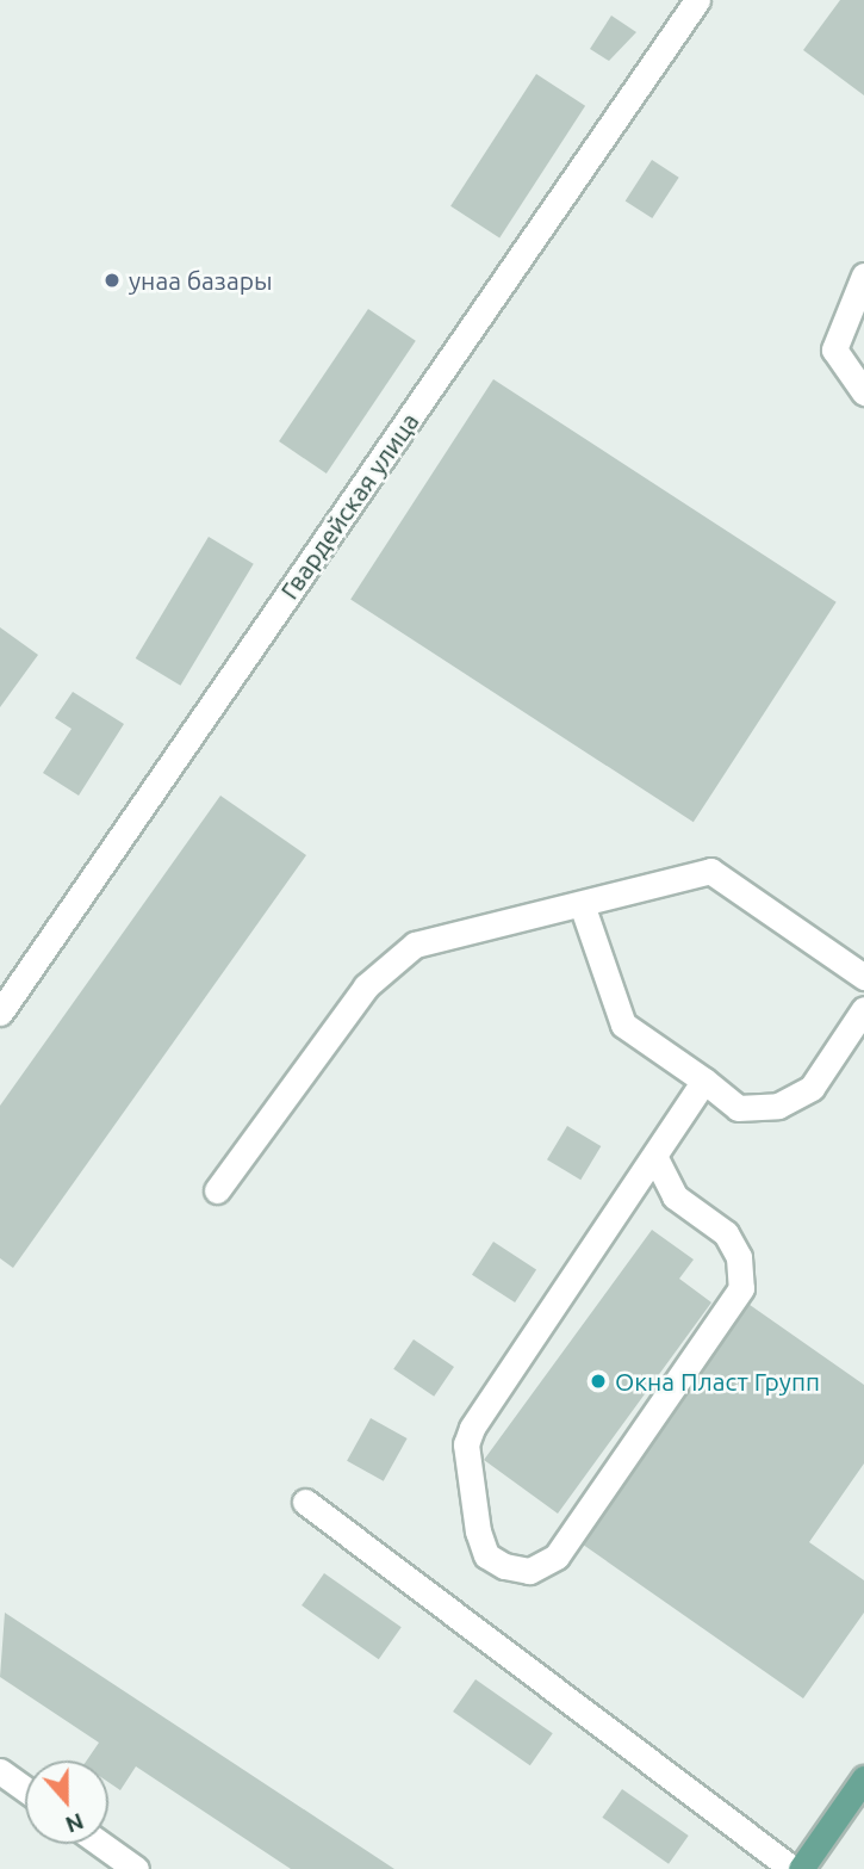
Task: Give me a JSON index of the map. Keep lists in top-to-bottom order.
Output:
{
  "streets": {
    "street": ["Гвардейская улица"]
  },
  "places": ["унаа базары", "Окна Пласт Групп"],
  "north": "bottom"
}
